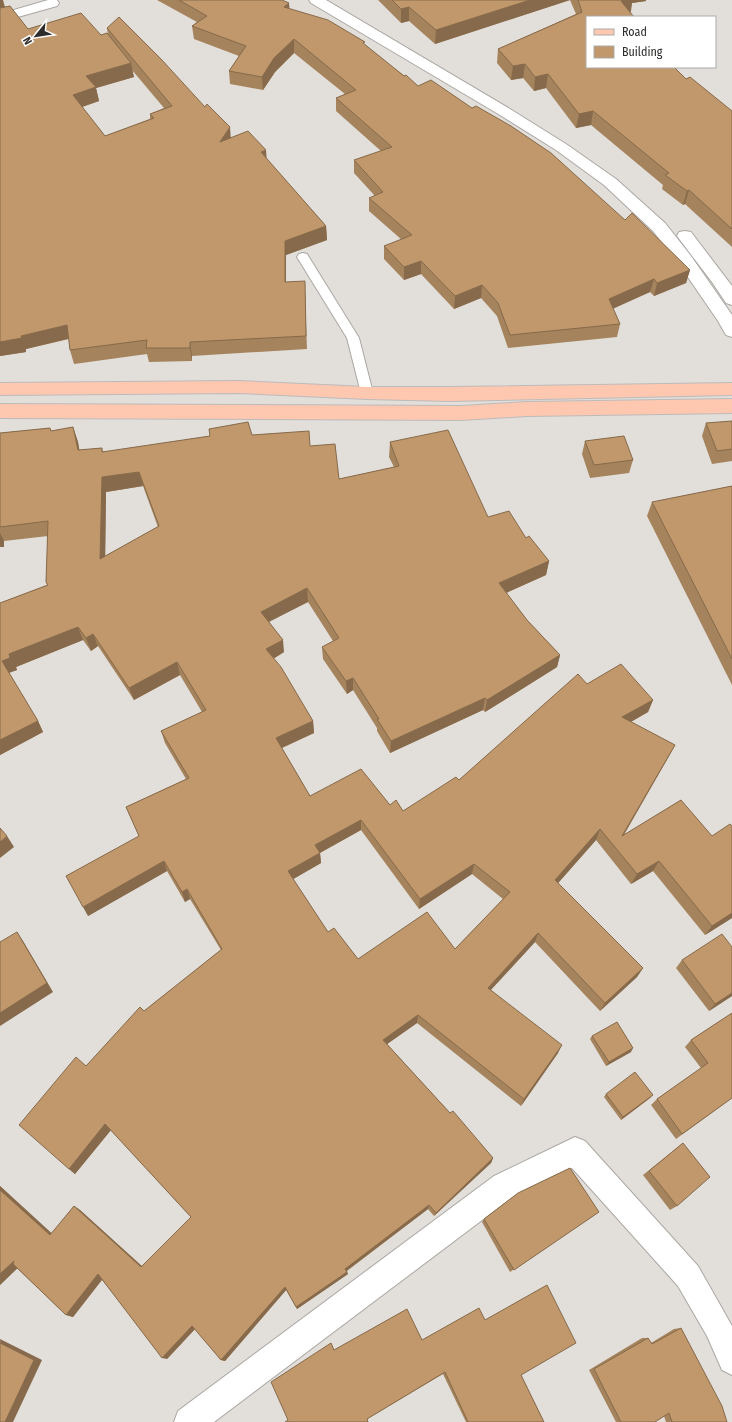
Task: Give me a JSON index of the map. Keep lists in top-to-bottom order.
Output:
{
  "legend": ["Road", "Building"],
  "north": "bottom left"
}
